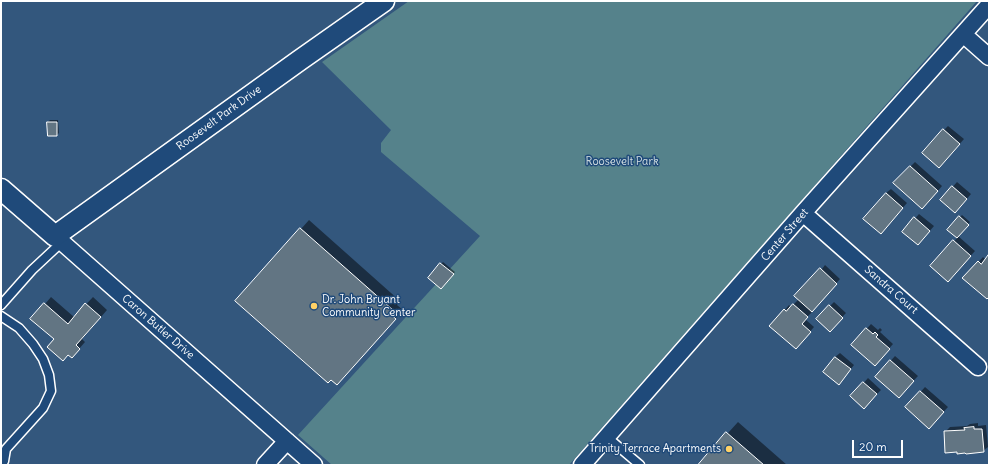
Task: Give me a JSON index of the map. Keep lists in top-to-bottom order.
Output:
{
  "streets": {
    "street": [
      "Roosevelt Park Drive",
      "Center Street",
      "Sandra Court",
      "Caron Butler Drive"
    ]
  },
  "crossings": [
    ["Roosevelt Park Drive", "Caron Butler Drive"],
    ["Center Street", "Sandra Court"]
  ],
  "parks": ["Roosevelt Park"],
  "places": ["Dr. John Bryant Community Center", "Trinity Terrace Apartments"],
  "scale_bar": "20 m"
}
